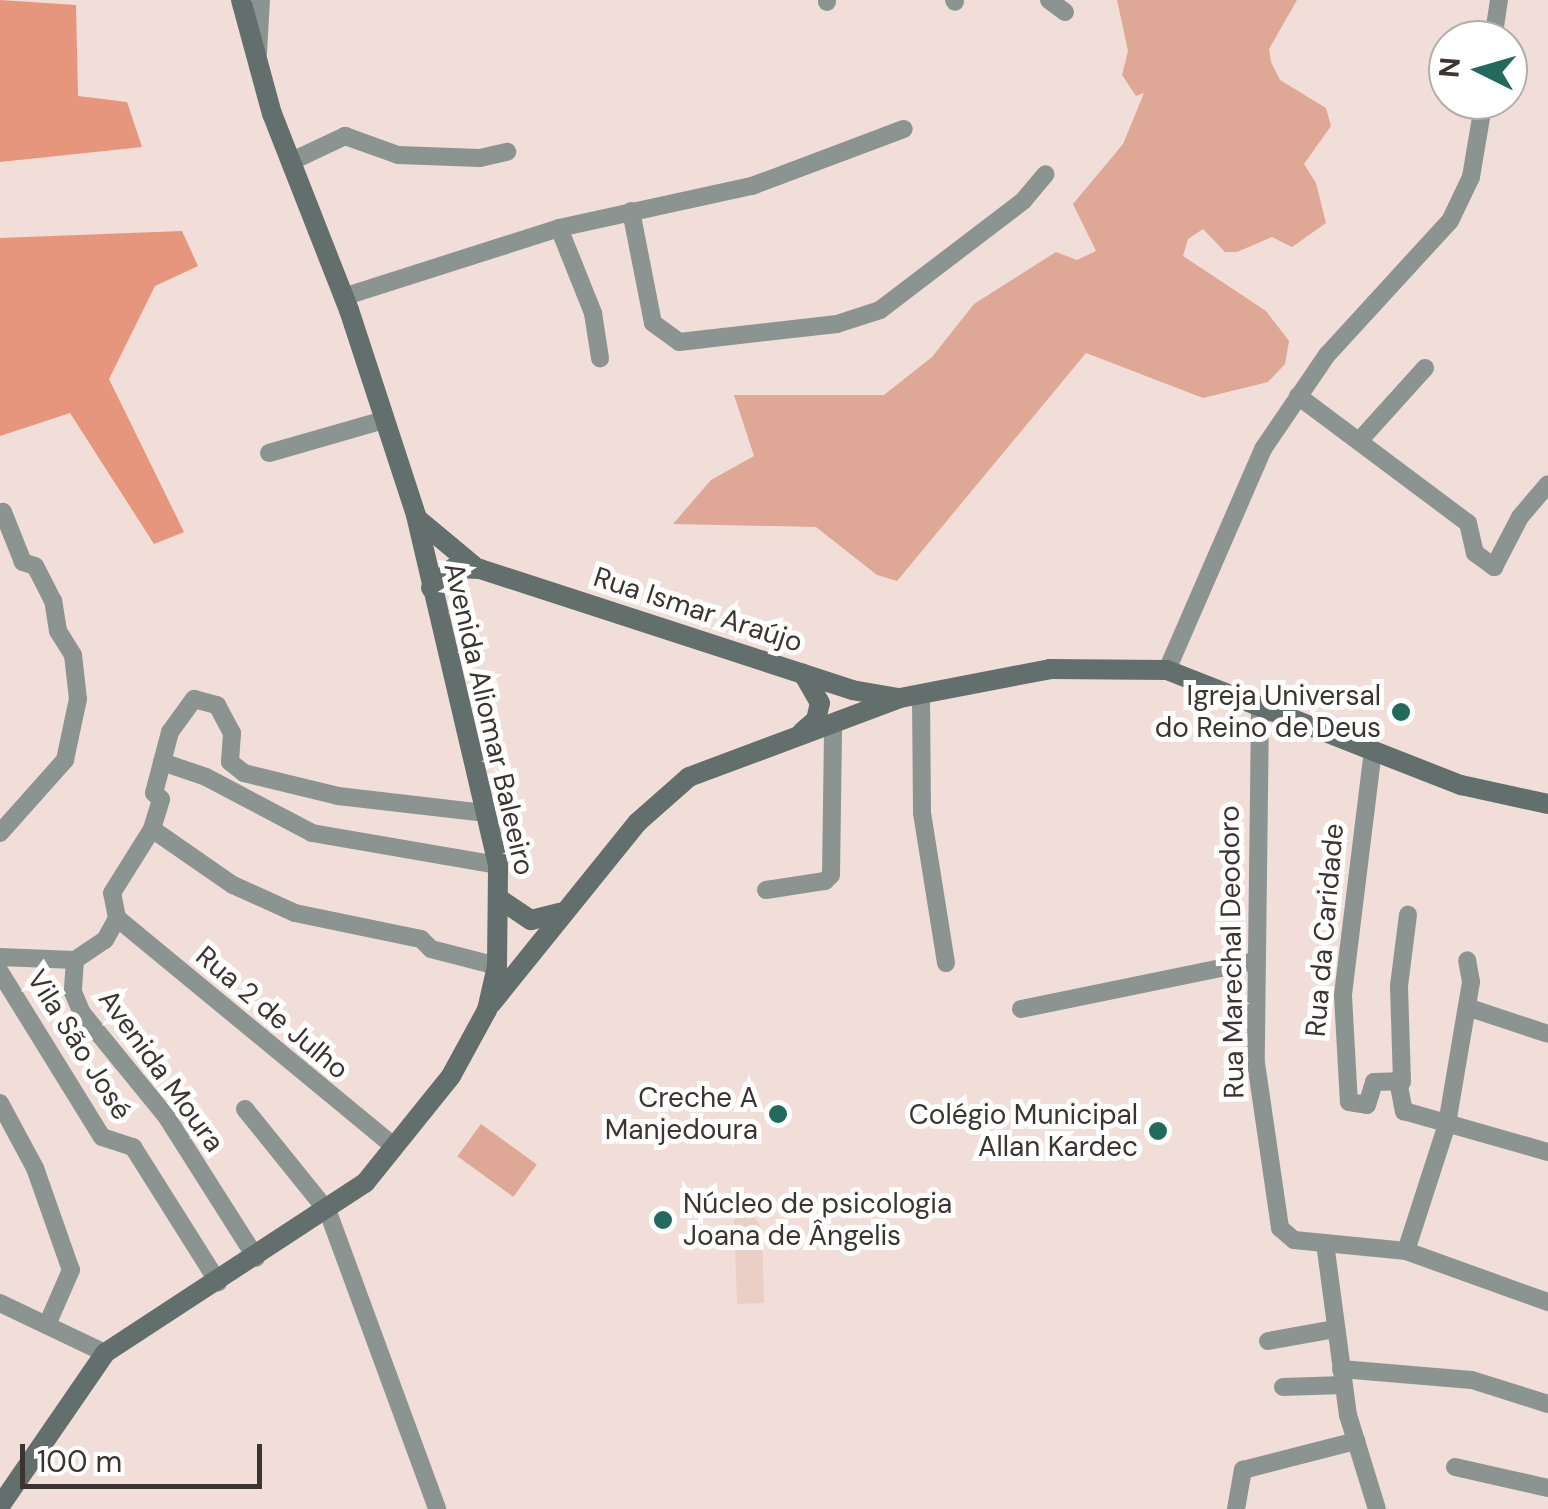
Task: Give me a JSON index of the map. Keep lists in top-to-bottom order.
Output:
{
  "streets": {
    "main road": ["Rua Ismar Araújo", "Avenida Aliomar Baleeiro"],
    "street": [
      "Rua da Caridade",
      "Rua Marechal Deodoro",
      "Rua 2 de Julho",
      "Vila São José",
      "Avenida Moura"
    ]
  },
  "crossings": [
    ["Rua Ismar Araújo", "Avenida Aliomar Baleeiro"],
    ["Avenida Aliomar Baleeiro", "Rua 2 de Julho"],
    ["Avenida Aliomar Baleeiro", "Vila São José"],
    ["Avenida Aliomar Baleeiro", "Avenida Moura"]
  ],
  "places": [
    "Igreja Universal do Reino de Deus",
    "Creche A Manjedoura",
    "Colégio Municipal Allan Kardec",
    "Núcleo de psicologia Joana de Ângelis"
  ],
  "scale_bar": "100 m",
  "north": "left"
}
